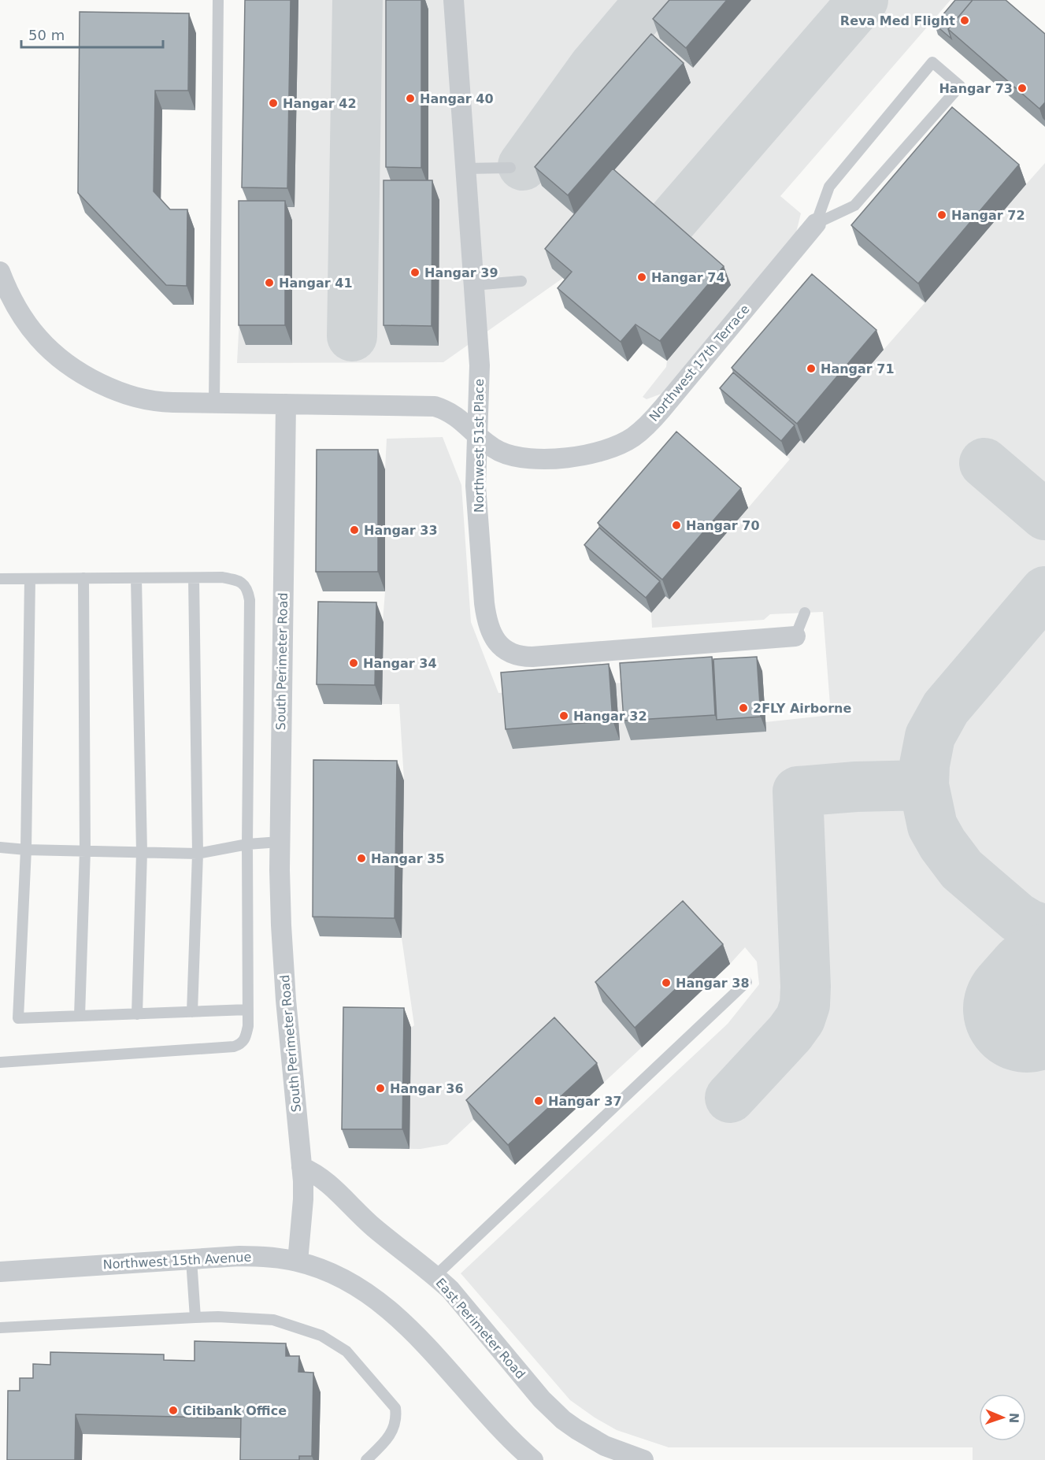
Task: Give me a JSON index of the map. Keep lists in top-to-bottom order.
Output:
{
  "streets": {
    "street": [
      "Northwest 17th Terrace",
      "Northwest 51st Place",
      "South Perimeter Road",
      "Northwest 15th Avenue",
      "East Perimeter Road"
    ]
  },
  "crossings": [
    ["Northwest 17th Terrace", "Northwest 51st Place"],
    ["Northwest 17th Terrace", "South Perimeter Road"],
    ["South Perimeter Road", "Northwest 15th Avenue"],
    ["South Perimeter Road", "East Perimeter Road"]
  ],
  "places": [
    "Reva Med Flight",
    "Hangar 73",
    "Hangar 40",
    "Hangar 42",
    "Hangar 72",
    "Hangar 39",
    "Hangar 74",
    "Hangar 41",
    "Hangar 71",
    "Hangar 70",
    "Hangar 33",
    "Hangar 34",
    "2FLY Airborne",
    "Hangar 32",
    "Hangar 35",
    "Hangar 38",
    "Hangar 36",
    "Hangar 37",
    "Citibank Office"
  ],
  "scale_bar": "50 m",
  "north": "right"
}
